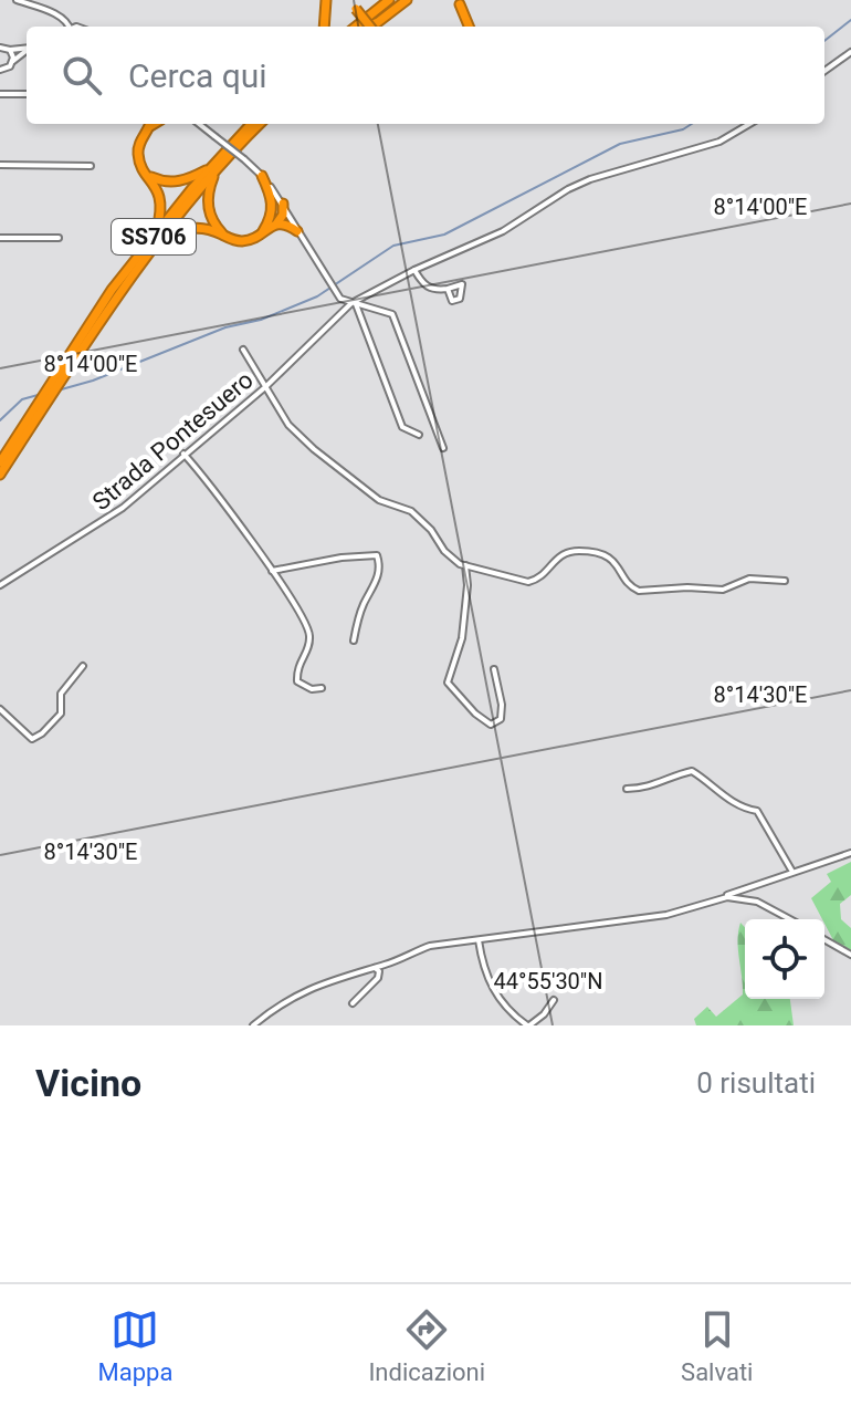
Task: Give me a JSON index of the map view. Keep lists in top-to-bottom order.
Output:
{
  "streets": {
    "highway": ["SS706"],
    "street": ["Strada Pontesuero"]
  },
  "page": {
    "search": "Cerca qui",
    "heading": ["Vicino", "0 risultati"],
    "nav": ["Mappa", "Indicazioni", "Salvati"]
  },
  "coordinates": ["8°14'00\"E", "8°14'30\"E", "44°55'30\"N"]
}
